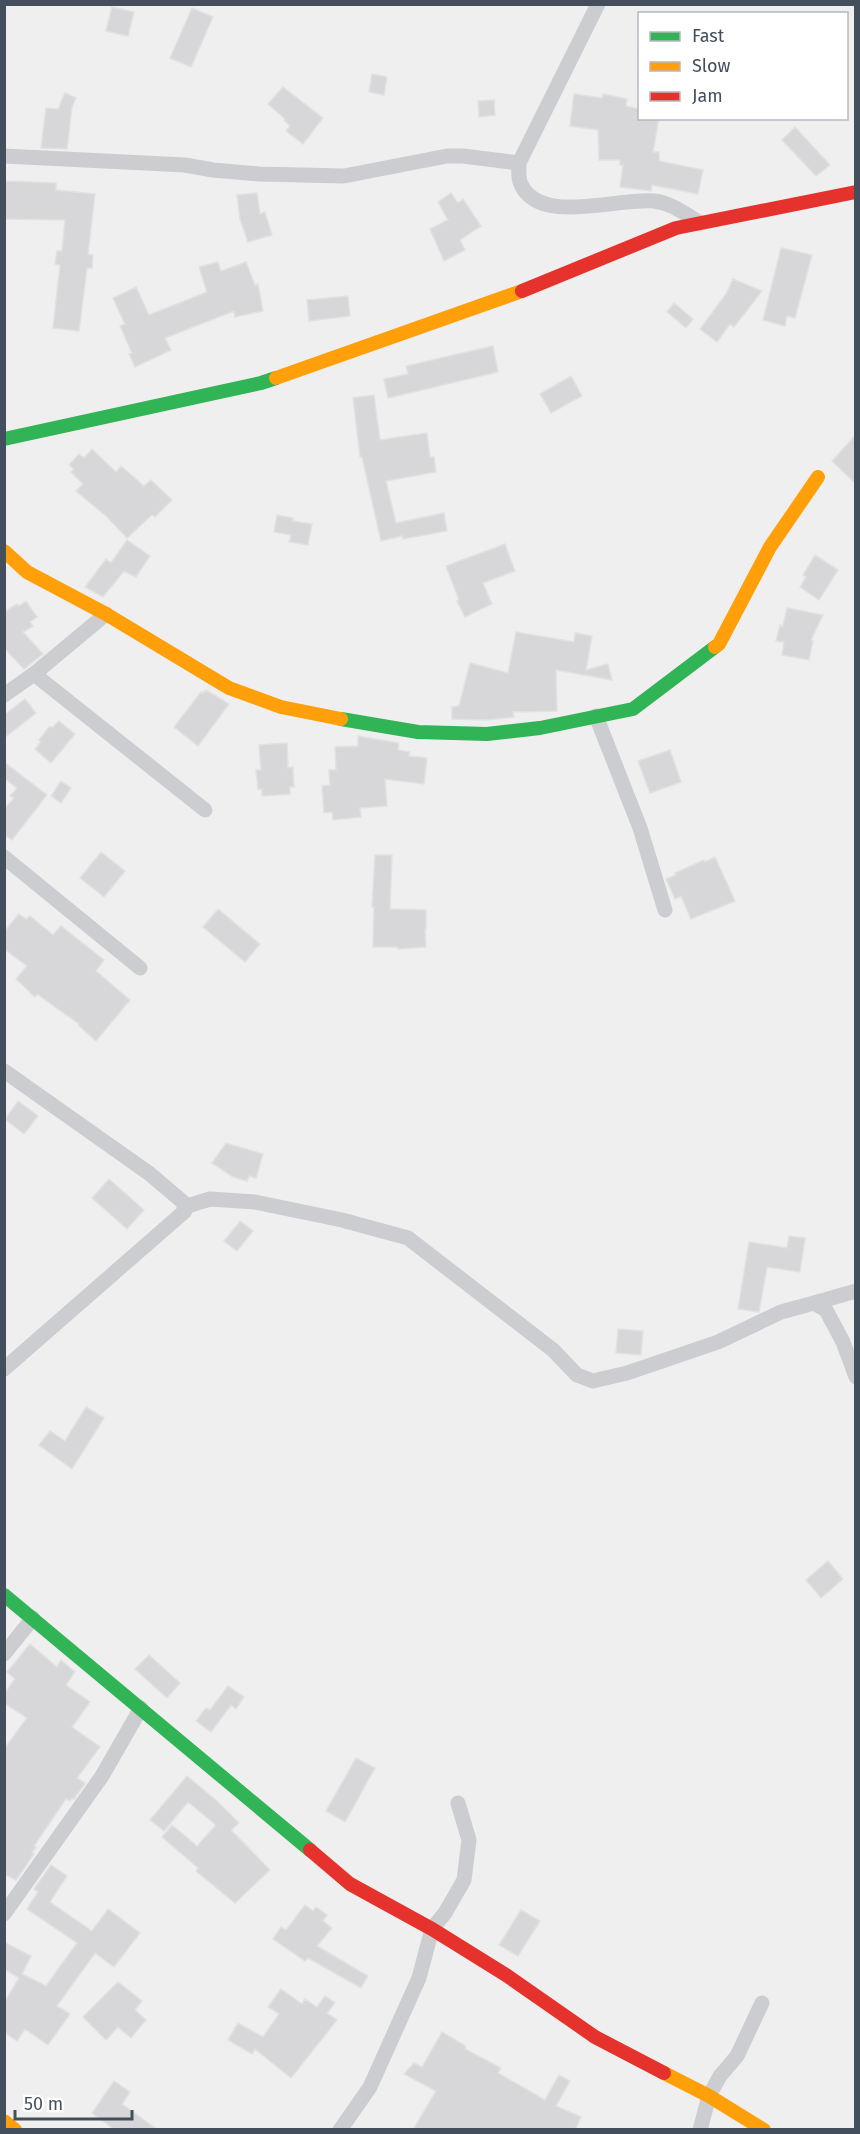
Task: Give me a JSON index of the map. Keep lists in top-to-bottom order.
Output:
{
  "legend": ["Fast", "Slow", "Jam"],
  "scale_bar": "50 m"
}
